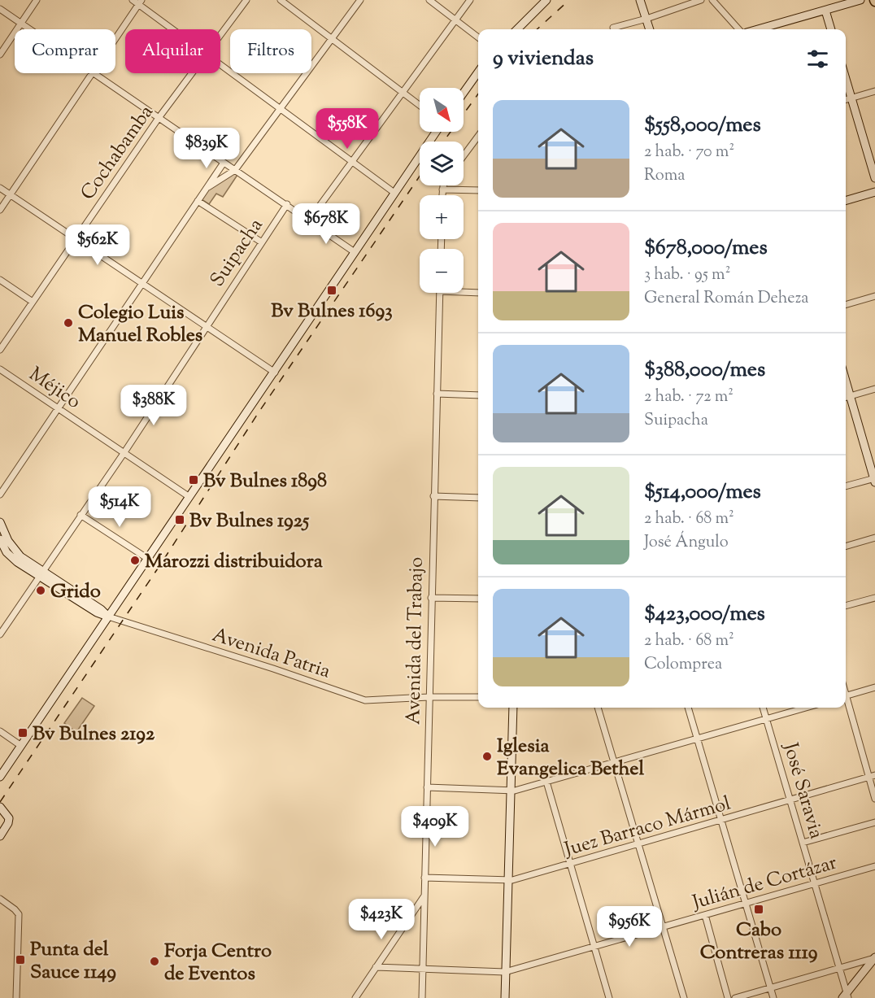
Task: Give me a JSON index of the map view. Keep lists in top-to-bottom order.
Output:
{
  "streets": {
    "main road": ["Avenida Patria"],
    "street": [
      "Cochabamba",
      "Suipacha",
      "Méjico",
      "Avenida del Trabajo",
      "José Saravia",
      "Juez Barraco Mármol",
      "Julián de Cortázar"
    ]
  },
  "crossings": [
    ["Suipacha", "Méjico"],
    ["Suipacha", "Avenida Patria"],
    ["Avenida del Trabajo", "Avenida Patria"],
    ["Avenida del Trabajo", "Juez Barraco Mármol"],
    ["Avenida del Trabajo", "Julián de Cortázar"],
    ["José Saravia", "Juez Barraco Mármol"],
    ["José Saravia", "Julián de Cortázar"]
  ],
  "places": {
    "transit": [
      "Bv Bulnes 1693",
      "Bv Bulnes 1898",
      "Bv Bulnes 1925",
      "Bv Bulnes 2192",
      "Cabo Contreras 1119",
      "Punta del Sauce 1149"
    ],
    "other": [
      "Colegio Luis Manuel Robles",
      "Marozzi distribuidora",
      "Grido",
      "Iglesia Evangelica Bethel",
      "Forja Centro de Eventos"
    ]
  },
  "north": "bottom right",
  "page": {
    "chip": ["Comprar", "Alquilar", "Filtros"],
    "heading": "9 viviendas",
    "map_buttons": ["+", "−"],
    "list": [
      {
        "name": "$558,000/mes",
        "note": "2 hab. · 70 m² · Roma"
      },
      {
        "name": "$678,000/mes",
        "note": "3 hab. · 95 m² · General Román Deheza"
      },
      {
        "name": "$388,000/mes",
        "note": "2 hab. · 72 m² · Suipacha"
      },
      {
        "name": "$514,000/mes",
        "note": "2 hab. · 68 m² · José Ángulo"
      },
      {
        "name": "$423,000/mes",
        "note": "2 hab. · 68 m² · Colomprea"
      }
    ],
    "price": [
      "$558K",
      "$839K",
      "$678K",
      "$562K",
      "$388K",
      "$514K",
      "$409K",
      "$423K",
      "$956K"
    ]
  }
}
